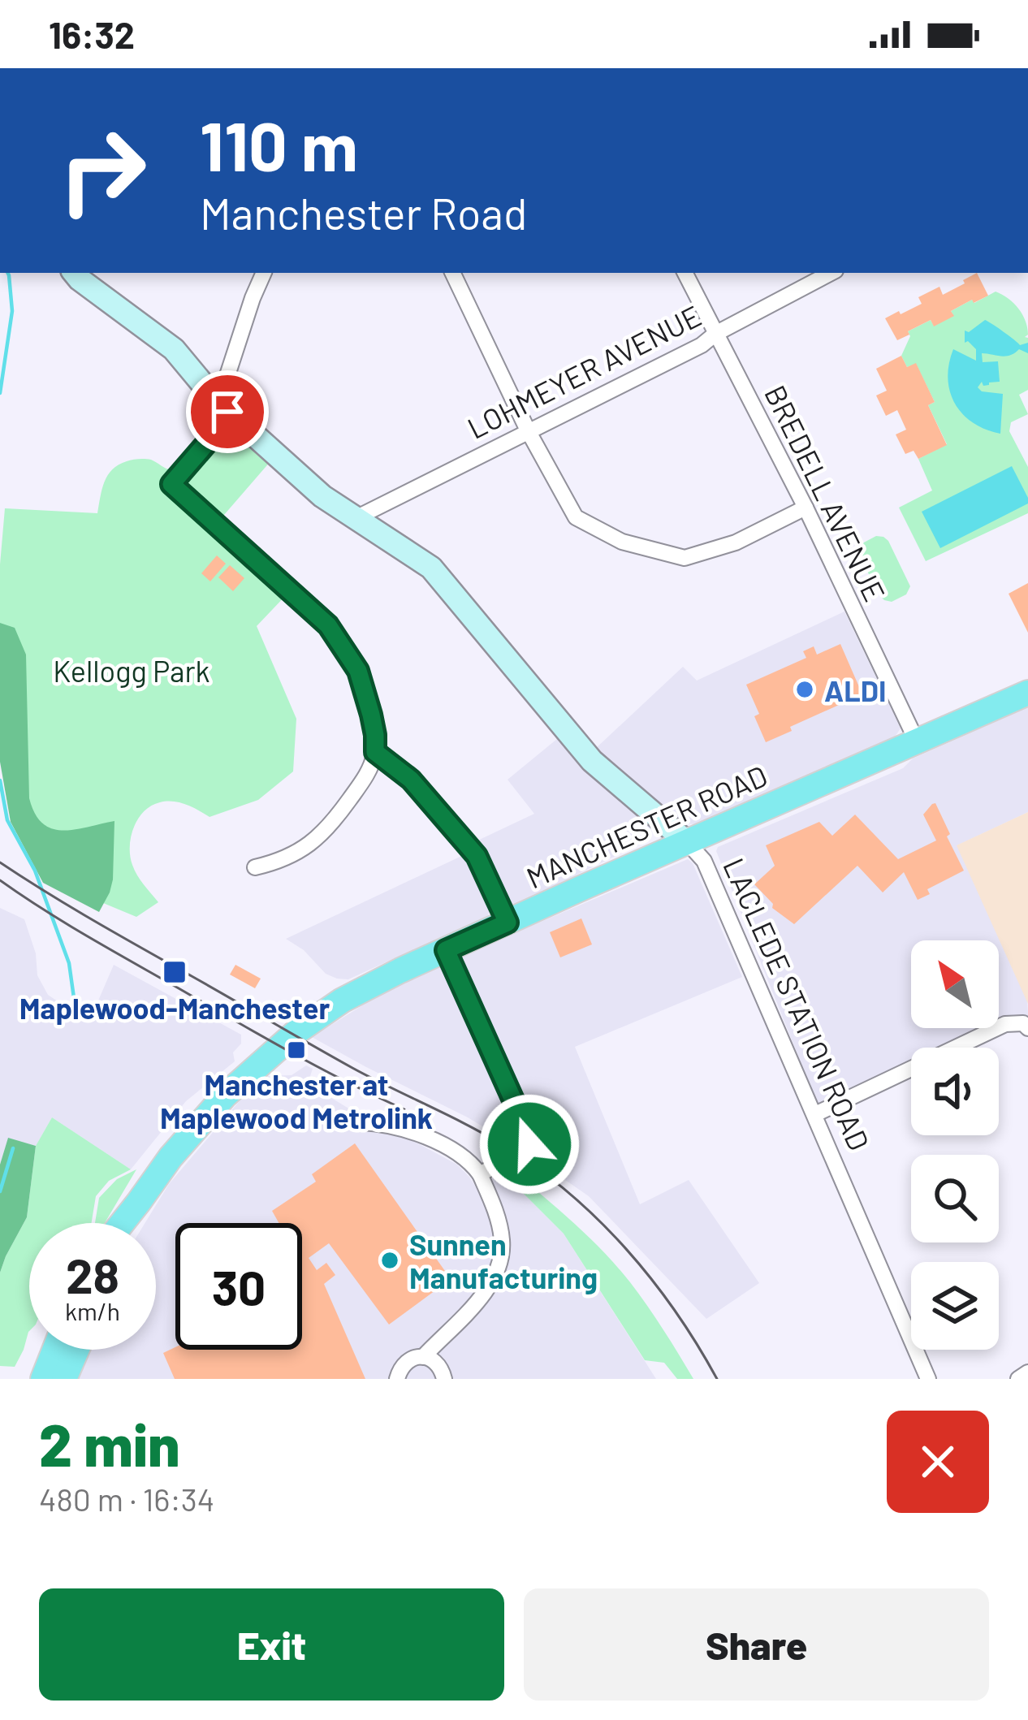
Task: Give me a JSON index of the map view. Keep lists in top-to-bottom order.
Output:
{
  "streets": {
    "main road": ["MANCHESTER ROAD"],
    "street": ["LOHMEYER AVENUE", "BREDELL AVENUE", "LACLEDE STATION ROAD"]
  },
  "crossings": [
    ["LOHMEYER AVENUE", "BREDELL AVENUE"],
    ["LOHMEYER AVENUE", "LACLEDE STATION ROAD"],
    ["BREDELL AVENUE", "MANCHESTER ROAD"],
    ["MANCHESTER ROAD", "LACLEDE STATION ROAD"]
  ],
  "parks": ["Kellogg Park"],
  "places": {
    "other": ["ALDI", "Sunnen Manufacturing"],
    "transit": ["Maplewood-Manchester", "Manchester at Maplewood Metrolink"]
  },
  "north": "top left",
  "page": {
    "status": "16:32",
    "turn": ["110 m", "Manchester Road"],
    "speed": "28 km/h",
    "limit": "30",
    "heading": ["2 min", "480 m · 16:34"],
    "buttons": ["Exit", "Share"]
  }
}
